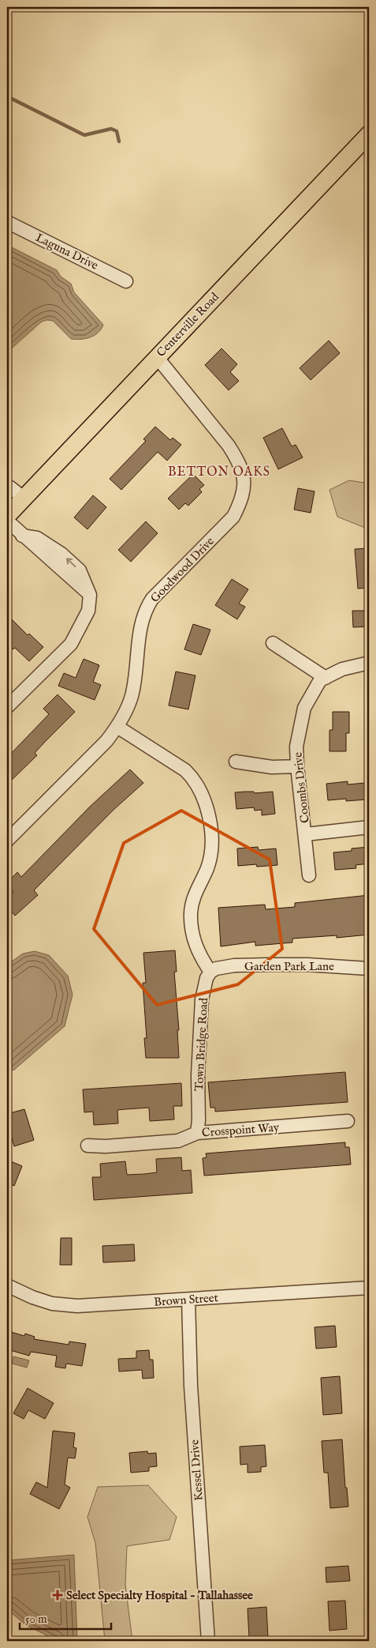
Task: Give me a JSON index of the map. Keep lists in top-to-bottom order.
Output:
{
  "streets": {
    "main road": ["Centerville Road"],
    "street": [
      "Laguna Drive",
      "Goodwood Drive",
      "Coombs Drive",
      "Garden Park Lane",
      "Town Bridge Road",
      "Crosspoint Way",
      "Brown Street",
      "Kessel Drive"
    ]
  },
  "crossings": [
    ["Centerville Road", "Goodwood Drive"],
    ["Garden Park Lane", "Town Bridge Road"],
    ["Town Bridge Road", "Crosspoint Way"],
    ["Brown Street", "Kessel Drive"]
  ],
  "districts": ["BETTON OAKS"],
  "places": {
    "health": ["Select Specialty Hospital - Tallahassee"]
  },
  "scale_bar": "50 m"
}
